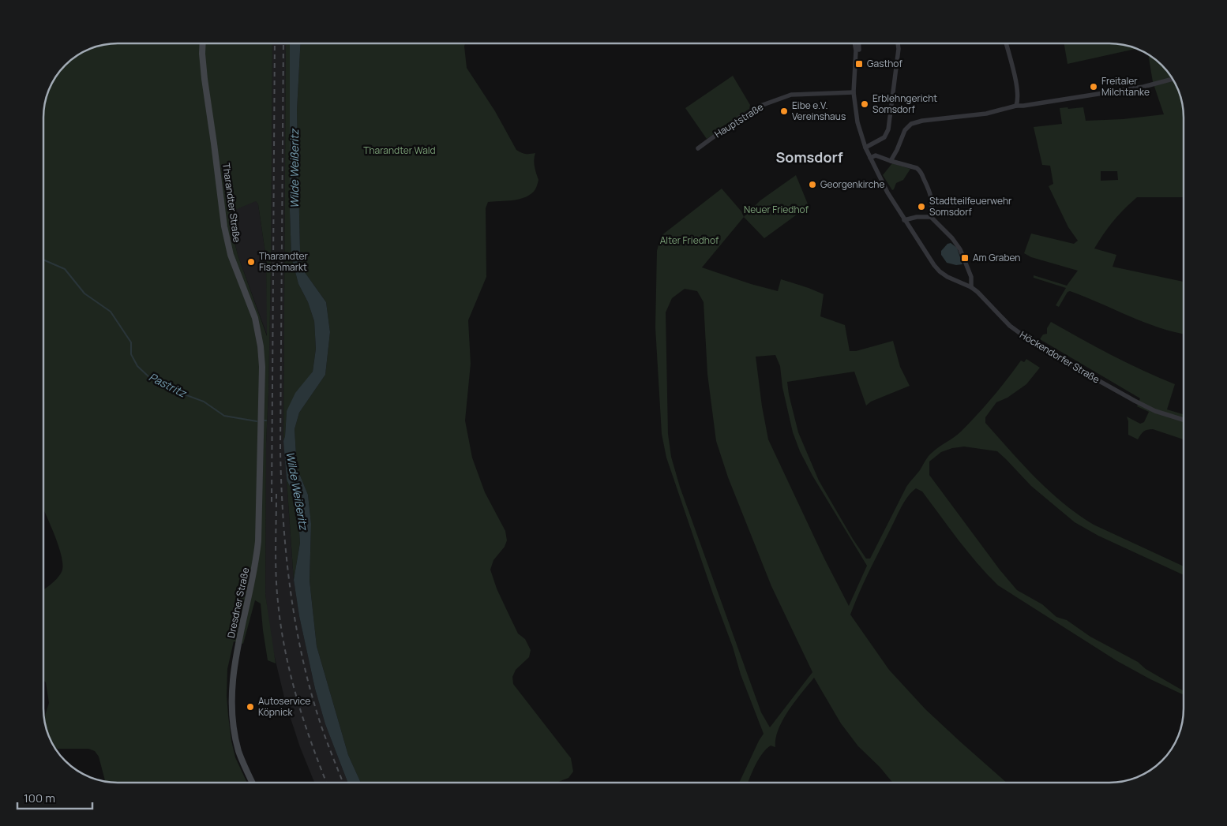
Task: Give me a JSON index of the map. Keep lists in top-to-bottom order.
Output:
{
  "streets": {
    "main road": ["Tharandter Straße", "Dresdner Straße"],
    "street": ["Hauptstraße", "Höckendorfer Straße"]
  },
  "crossings": [
    ["Hauptstraße", "Höckendorfer Straße"],
    ["Tharandter Straße", "Dresdner Straße"]
  ],
  "districts": ["Somsdorf"],
  "water": ["Wilde Weißeritz", "Pastritz"],
  "parks": ["Tharandter Wald", "Neuer Friedhof", "Alter Friedhof"],
  "places": {
    "transit": ["Gasthof", "Am Graben"],
    "other": [
      "Freitaler Milchtanke",
      "Erblehngericht Somsdorf",
      "Eibe e.V. Vereinshaus",
      "Georgenkirche",
      "Stadtteilfeuerwehr Somsdorf",
      "Tharandter Fischmarkt",
      "Autoservice Köpnick"
    ]
  },
  "scale_bar": "100 m"
}
